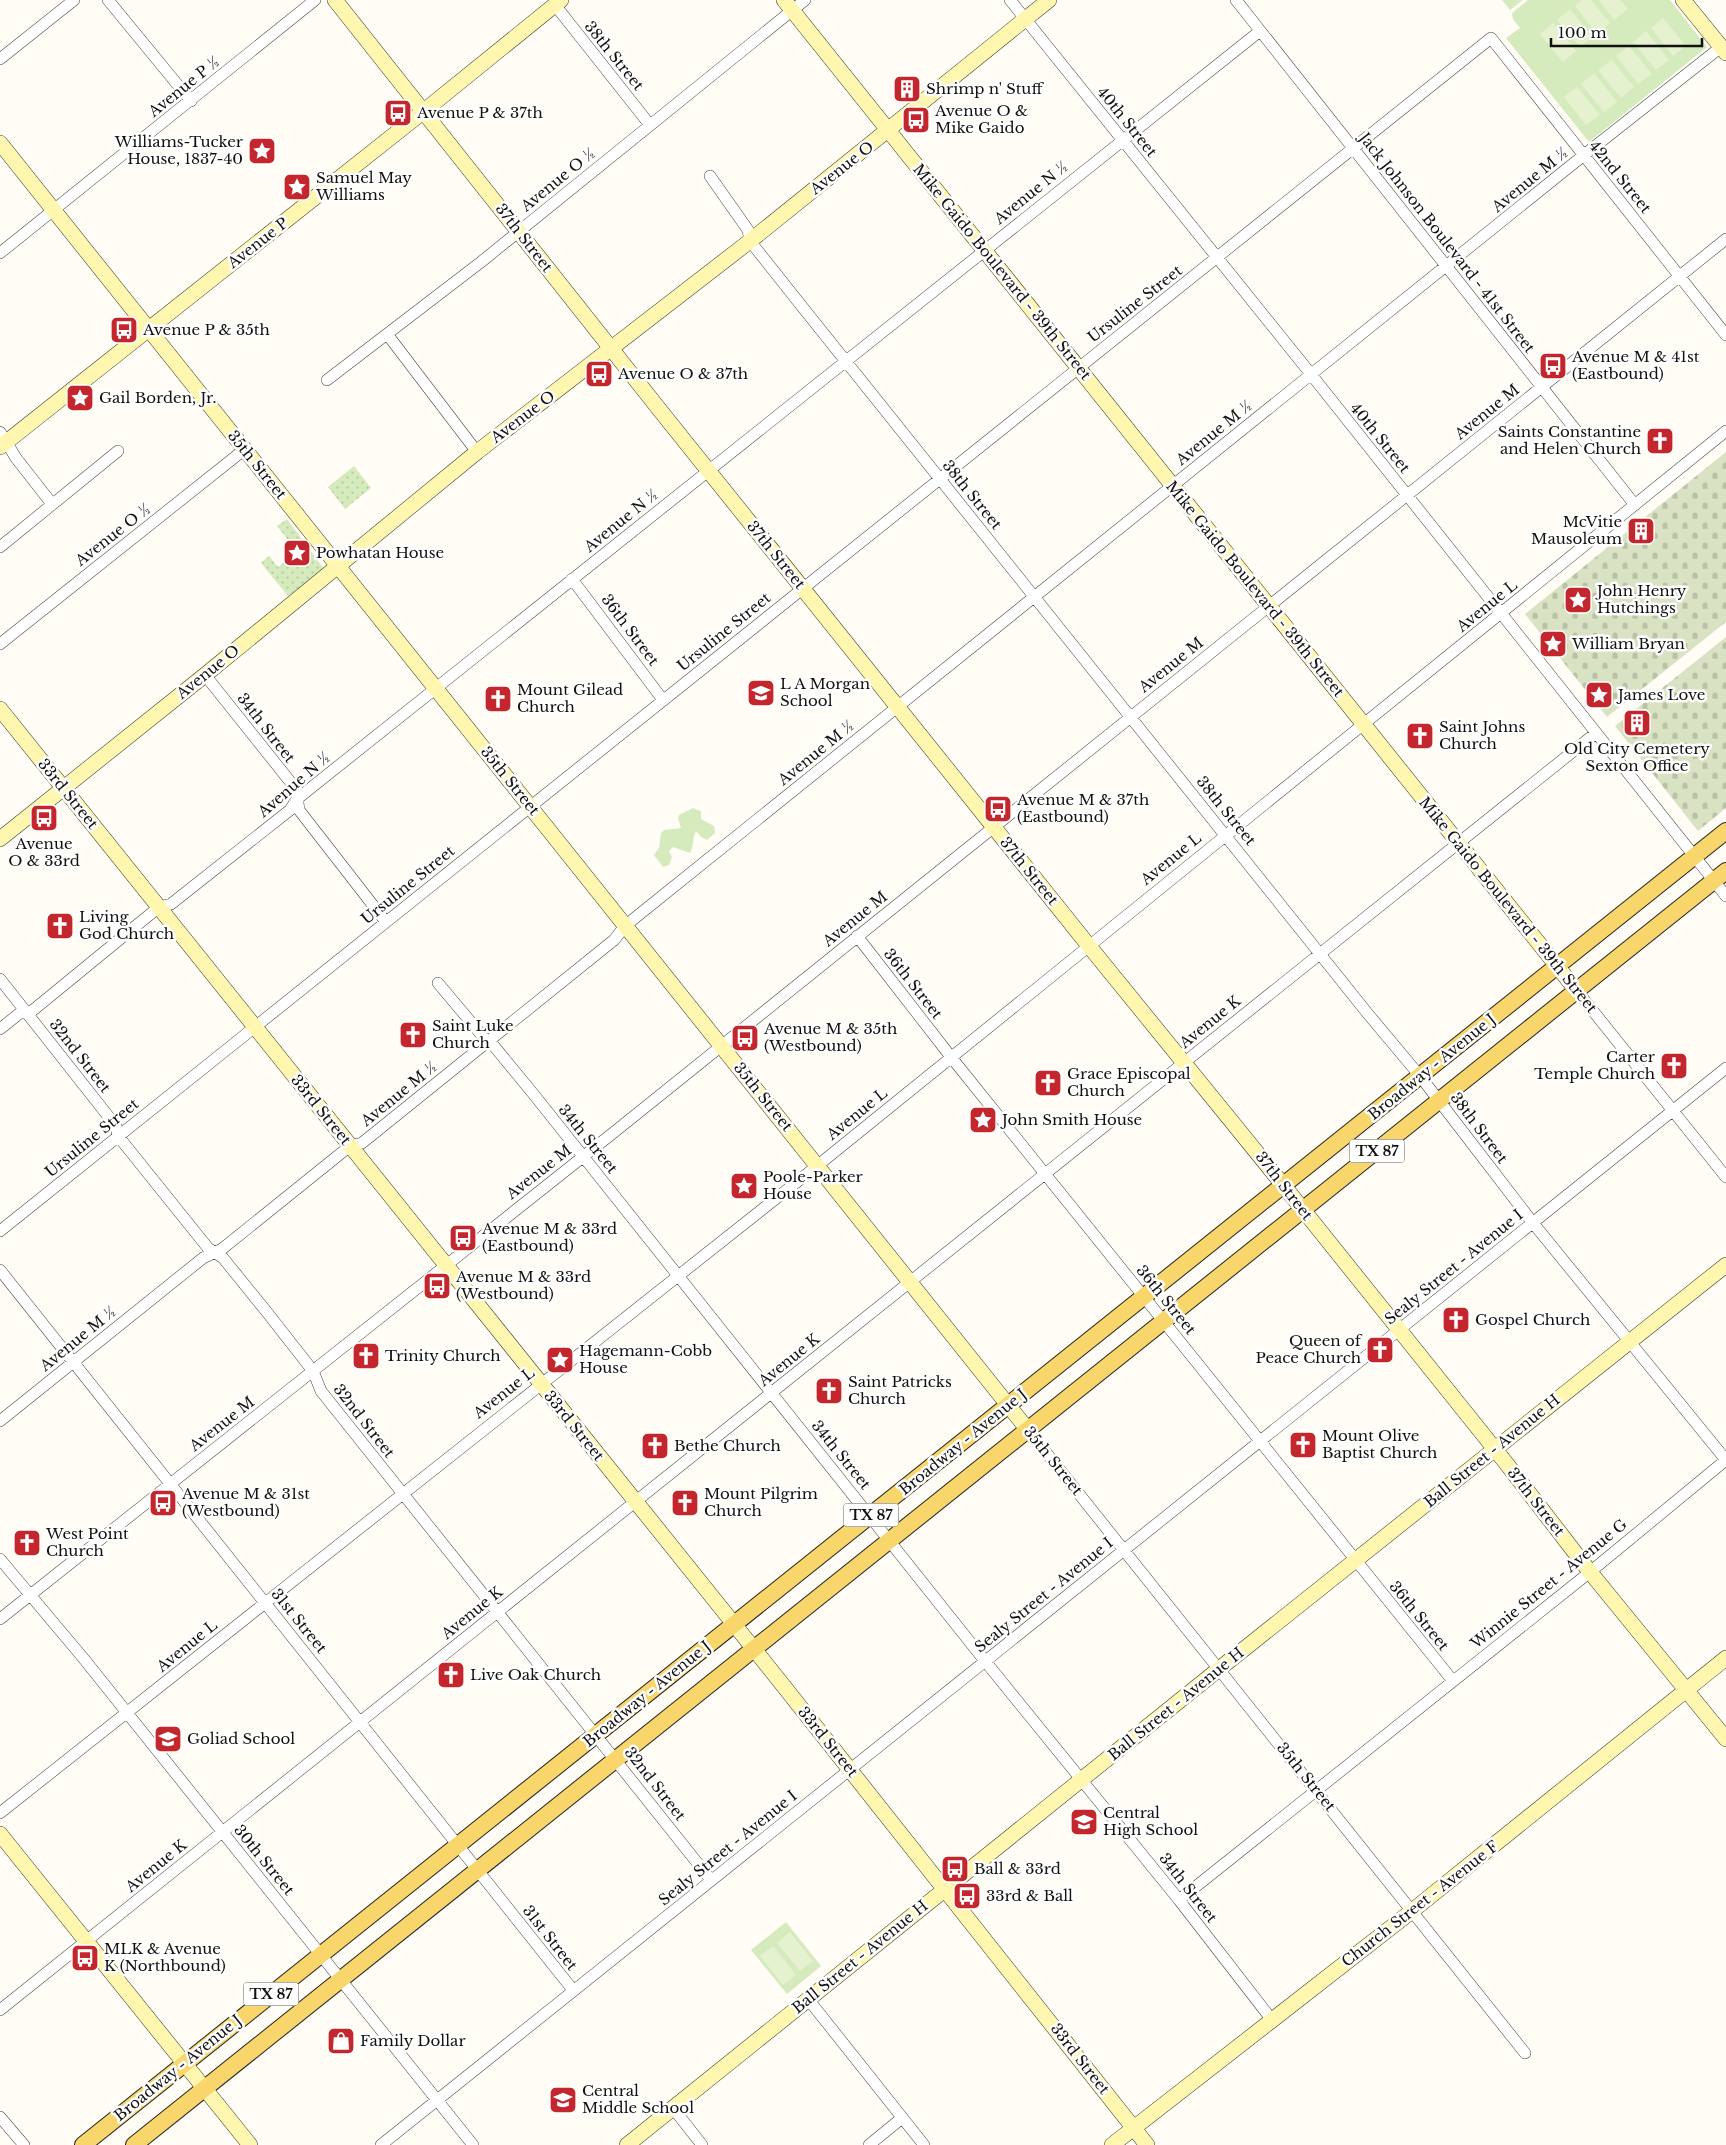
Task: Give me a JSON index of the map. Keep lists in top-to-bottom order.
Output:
{
  "streets": {
    "main road": [
      "Avenue O",
      "37th Street",
      "Avenue P",
      "Mike Gaido Boulevard - 39th Street",
      "35th Street",
      "33rd Street",
      "Broadway - Avenue J",
      "TX 87",
      "Ball Street - Avenue H",
      "Church Street - Avenue F"
    ],
    "street": [
      "38th Street",
      "Avenue P ½",
      "40th Street",
      "42nd Street",
      "Avenue O ½",
      "Avenue M ½",
      "Avenue N ½",
      "Jack Johnson Boulevard - 41st Street",
      "Ursuline Street",
      "Avenue M",
      "Avenue L",
      "36th Street",
      "34th Street",
      "Avenue K",
      "32nd Street",
      "Sealy Street - Avenue I",
      "Winnie Street - Avenue G",
      "31st Street",
      "30th Street"
    ]
  },
  "crossings": [
    ["38th Street", "Avenue O"],
    ["38th Street", "Avenue O ½"],
    ["38th Street", "Avenue M ½"],
    ["38th Street", "Avenue N ½"],
    ["38th Street", "Avenue P"],
    ["38th Street", "Ursuline Street"],
    ["38th Street", "Avenue M"],
    ["38th Street", "Avenue L"],
    ["38th Street", "Avenue K"],
    ["38th Street", "Broadway - Avenue J"],
    ["38th Street", "Sealy Street - Avenue I"],
    ["38th Street", "Ball Street - Avenue H"],
    ["38th Street", "Winnie Street - Avenue G"],
    ["Avenue P ½", "35th Street"],
    ["40th Street", "Avenue O"],
    ["40th Street", "Avenue M ½"],
    ["40th Street", "Avenue N ½"],
    ["40th Street", "Ursuline Street"],
    ["40th Street", "Avenue M"],
    ["40th Street", "Avenue L"],
    ["40th Street", "Avenue K"],
    ["40th Street", "Broadway - Avenue J"],
    ["Avenue O", "37th Street"],
    ["Avenue O", "Mike Gaido Boulevard - 39th Street"],
    ["Avenue O", "35th Street"],
    ["Avenue O", "34th Street"],
    ["Avenue O", "33rd Street"],
    ["42nd Street", "Avenue M ½"],
    ["42nd Street", "Ursuline Street"],
    ["42nd Street", "Avenue M"],
    ["Avenue O ½", "37th Street"],
    ["Avenue O ½", "Mike Gaido Boulevard - 39th Street"],
    ["Avenue O ½", "35th Street"],
    ["Avenue M ½", "37th Street"],
    ["Avenue M ½", "Jack Johnson Boulevard - 41st Street"],
    ["Avenue M ½", "Mike Gaido Boulevard - 39th Street"],
    ["Avenue M ½", "35th Street"],
    ["Avenue M ½", "34th Street"],
    ["Avenue M ½", "33rd Street"],
    ["Avenue M ½", "32nd Street"],
    ["Avenue M ½", "31st Street"],
    ["Avenue N ½", "37th Street"],
    ["Avenue N ½", "Jack Johnson Boulevard - 41st Street"],
    ["Avenue N ½", "Mike Gaido Boulevard - 39th Street"],
    ["Avenue N ½", "35th Street"],
    ["Avenue N ½", "36th Street"],
    ["Avenue N ½", "34th Street"],
    ["Avenue N ½", "33rd Street"],
    ["Avenue N ½", "32nd Street"],
    ["37th Street", "Avenue P"],
    ["37th Street", "Ursuline Street"],
    ["37th Street", "Avenue M"],
    ["37th Street", "Avenue L"],
    ["37th Street", "Avenue K"],
    ["37th Street", "Broadway - Avenue J"],
    ["37th Street", "Sealy Street - Avenue I"],
    ["37th Street", "Ball Street - Avenue H"],
    ["37th Street", "Winnie Street - Avenue G"],
    ["37th Street", "Church Street - Avenue F"],
    ["Avenue P", "35th Street"],
    ["Jack Johnson Boulevard - 41st Street", "Ursuline Street"],
    ["Jack Johnson Boulevard - 41st Street", "Avenue M"],
    ["Jack Johnson Boulevard - 41st Street", "Avenue L"],
    ["Mike Gaido Boulevard - 39th Street", "Ursuline Street"],
    ["Mike Gaido Boulevard - 39th Street", "Avenue M"],
    ["Mike Gaido Boulevard - 39th Street", "Avenue L"],
    ["Mike Gaido Boulevard - 39th Street", "Avenue K"],
    ["Mike Gaido Boulevard - 39th Street", "Broadway - Avenue J"],
    ["Mike Gaido Boulevard - 39th Street", "Sealy Street - Avenue I"],
    ["Ursuline Street", "35th Street"],
    ["Ursuline Street", "36th Street"],
    ["Ursuline Street", "34th Street"],
    ["Ursuline Street", "33rd Street"],
    ["Ursuline Street", "32nd Street"],
    ["Avenue M", "35th Street"],
    ["Avenue M", "36th Street"],
    ["Avenue M", "34th Street"],
    ["Avenue M", "33rd Street"],
    ["Avenue M", "32nd Street"],
    ["Avenue M", "31st Street"],
    ["Avenue M", "30th Street"],
    ["35th Street", "Avenue L"],
    ["35th Street", "Avenue K"],
    ["35th Street", "Broadway - Avenue J"],
    ["35th Street", "Sealy Street - Avenue I"],
    ["35th Street", "Ball Street - Avenue H"],
    ["35th Street", "Winnie Street - Avenue G"],
    ["35th Street", "Church Street - Avenue F"],
    ["Avenue L", "36th Street"],
    ["Avenue L", "34th Street"],
    ["Avenue L", "33rd Street"],
    ["Avenue L", "32nd Street"],
    ["Avenue L", "31st Street"],
    ["Avenue L", "30th Street"],
    ["36th Street", "Avenue K"],
    ["36th Street", "Broadway - Avenue J"],
    ["36th Street", "Sealy Street - Avenue I"],
    ["36th Street", "Ball Street - Avenue H"],
    ["36th Street", "Winnie Street - Avenue G"],
    ["34th Street", "Avenue K"],
    ["34th Street", "Broadway - Avenue J"],
    ["34th Street", "Sealy Street - Avenue I"],
    ["34th Street", "Ball Street - Avenue H"],
    ["34th Street", "Winnie Street - Avenue G"],
    ["34th Street", "Church Street - Avenue F"],
    ["33rd Street", "Avenue K"],
    ["33rd Street", "Broadway - Avenue J"],
    ["33rd Street", "Sealy Street - Avenue I"],
    ["33rd Street", "Ball Street - Avenue H"],
    ["33rd Street", "Church Street - Avenue F"],
    ["Avenue K", "32nd Street"],
    ["Avenue K", "31st Street"],
    ["Avenue K", "30th Street"],
    ["32nd Street", "Broadway - Avenue J"],
    ["32nd Street", "Sealy Street - Avenue I"],
    ["Broadway - Avenue J", "31st Street"],
    ["Broadway - Avenue J", "30th Street"],
    ["Sealy Street - Avenue I", "31st Street"],
    ["Sealy Street - Avenue I", "30th Street"]
  ],
  "places": {
    "building": ["Shrimp n' Stuff", "McVitie Mausoleum", "Old City Cemetery Sexton Office"],
    "bus stop": [
      "Avenue P & 37th",
      "Avenue O & Mike Gaido",
      "Avenue P & 35th",
      "Avenue M & 41st (Eastbound)",
      "Avenue O & 37th",
      "Avenue M & 37th (Eastbound)",
      "Avenue O & 33rd",
      "Avenue M & 35th (Westbound)",
      "Avenue M & 33rd (Eastbound)",
      "Avenue M & 33rd (Westbound)",
      "Avenue M & 31st (Westbound)",
      "Ball & 33rd",
      "33rd & Ball",
      "MLK & Avenue K (Northbound)"
    ],
    "place": [
      "Williams-Tucker House, 1837-40",
      "Samuel May Williams",
      "Gail Borden, Jr.",
      "Powhatan House",
      "John Henry Hutchings",
      "William Bryan",
      "James Love",
      "John Smith House",
      "Poole-Parker House",
      "Hagemann-Cobb House"
    ],
    "church": [
      "Saints Constantine and Helen Church",
      "Mount Gilead Church",
      "Saint Johns Church",
      "Living God Church",
      "Saint Luke Church",
      "Carter Temple Church",
      "Grace Episcopal Church",
      "Gospel Church",
      "Queen of Peace Church",
      "Trinity Church",
      "Saint Patricks Church",
      "Mount Olive Baptist Church",
      "Bethe Church",
      "Mount Pilgrim Church",
      "West Point Church",
      "Live Oak Church"
    ],
    "school or university": [
      "L A Morgan School",
      "Goliad School",
      "Central High School",
      "Central Middle School"
    ],
    "shop": ["Family Dollar"]
  },
  "scale_bar": "100 m"
}
